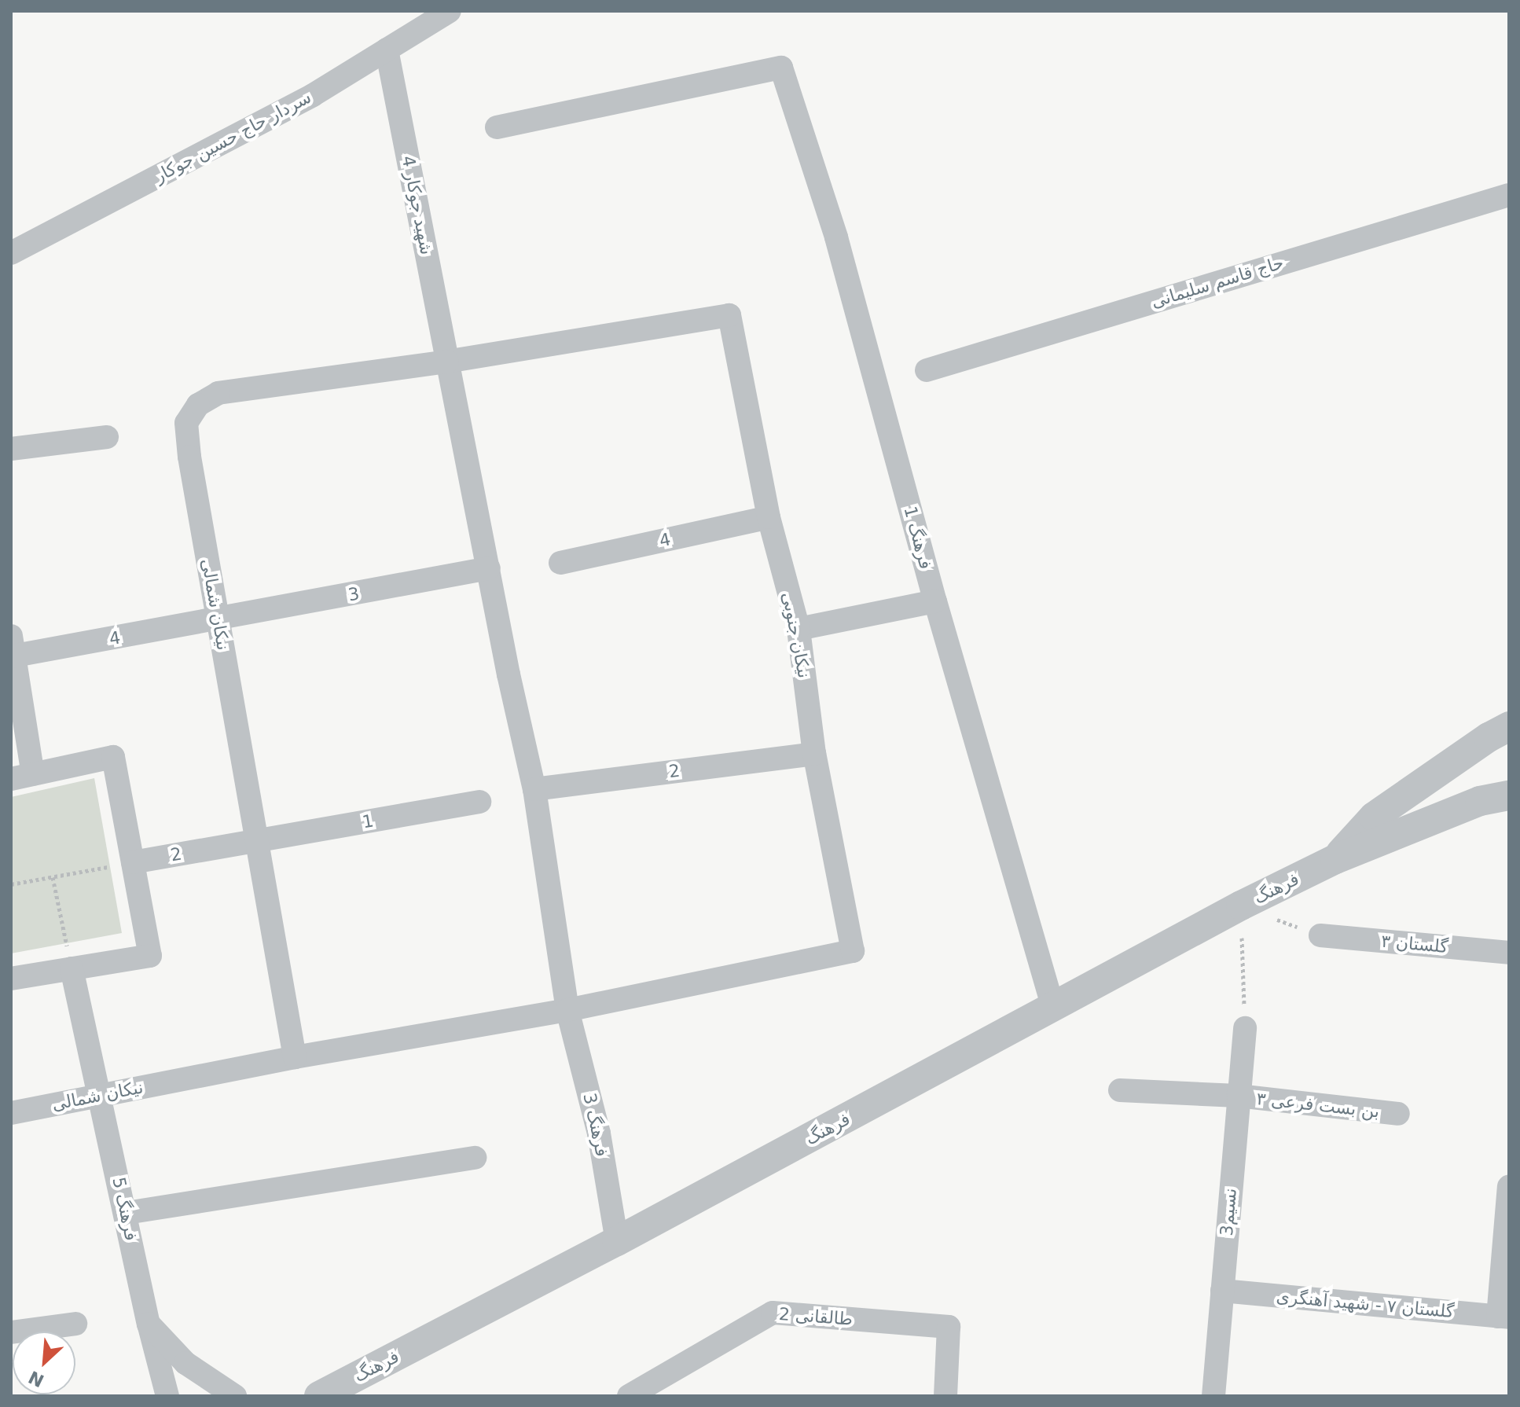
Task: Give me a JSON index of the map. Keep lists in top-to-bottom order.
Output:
{
  "streets": {
    "street": [
      "سردار حاج حسین جوکار",
      "شهید جوکار 4",
      "حاج قاسم سلیمانی",
      "فرهنگ 1",
      "4",
      "3",
      "نیکان شمالی",
      "نیکان جنوبی",
      "2",
      "1",
      "فرهنگ",
      "گلستان ۳",
      "بن بست فرعی ۳",
      "فرهنگ 3",
      "فرهنگ 5",
      "نسیم3",
      "گلستان ۷ - شهید آهنگری",
      "طالقانی 2"
    ]
  },
  "crossings": [
    ["سردار حاج حسین جوکار", "شهید جوکار 4"],
    ["شهید جوکار 4", "3"],
    ["شهید جوکار 4", "نیکان شمالی"],
    ["شهید جوکار 4", "نیکان جنوبی"],
    ["شهید جوکار 4", "2"],
    ["شهید جوکار 4", "فرهنگ 3"],
    ["فرهنگ 1", "فرهنگ"],
    ["4", "3"],
    ["4", "نیکان شمالی"],
    ["4", "نیکان جنوبی"],
    ["3", "نیکان شمالی"],
    ["نیکان شمالی", "نیکان جنوبی"],
    ["نیکان شمالی", "2"],
    ["نیکان شمالی", "1"],
    ["نیکان شمالی", "فرهنگ 3"],
    ["نیکان شمالی", "فرهنگ 5"],
    ["نیکان جنوبی", "2"],
    ["نیکان جنوبی", "فرهنگ 3"],
    ["2", "1"],
    ["2", "فرهنگ 3"],
    ["فرهنگ", "فرهنگ 3"],
    ["بن بست فرعی ۳", "نسیم3"],
    ["نسیم3", "گلستان ۷ - شهید آهنگری"]
  ],
  "north": "bottom left"
}
